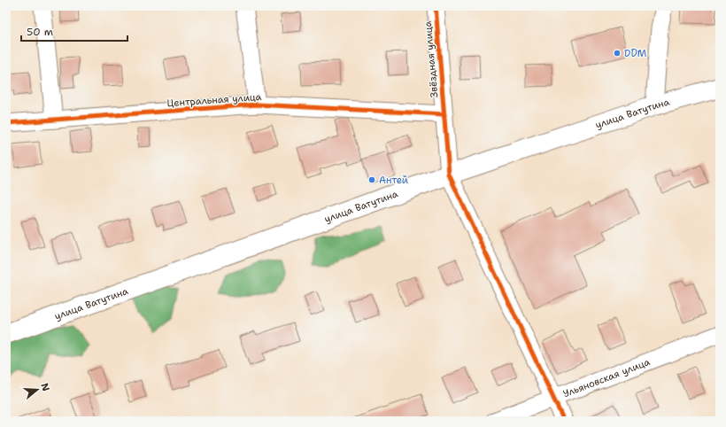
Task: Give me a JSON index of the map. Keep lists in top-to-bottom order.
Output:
{
  "streets": {
    "main road": ["улица Ватутина"],
    "street": ["Звёздная улица", "Центральная улица", "Ульяновская улица"]
  },
  "crossings": [
    ["Звёздная улица", "Центральная улица"],
    ["Звёздная улица", "улица Ватутина"]
  ],
  "places": ["DDM", "Антей"],
  "scale_bar": "50 m",
  "north": "right"
}
